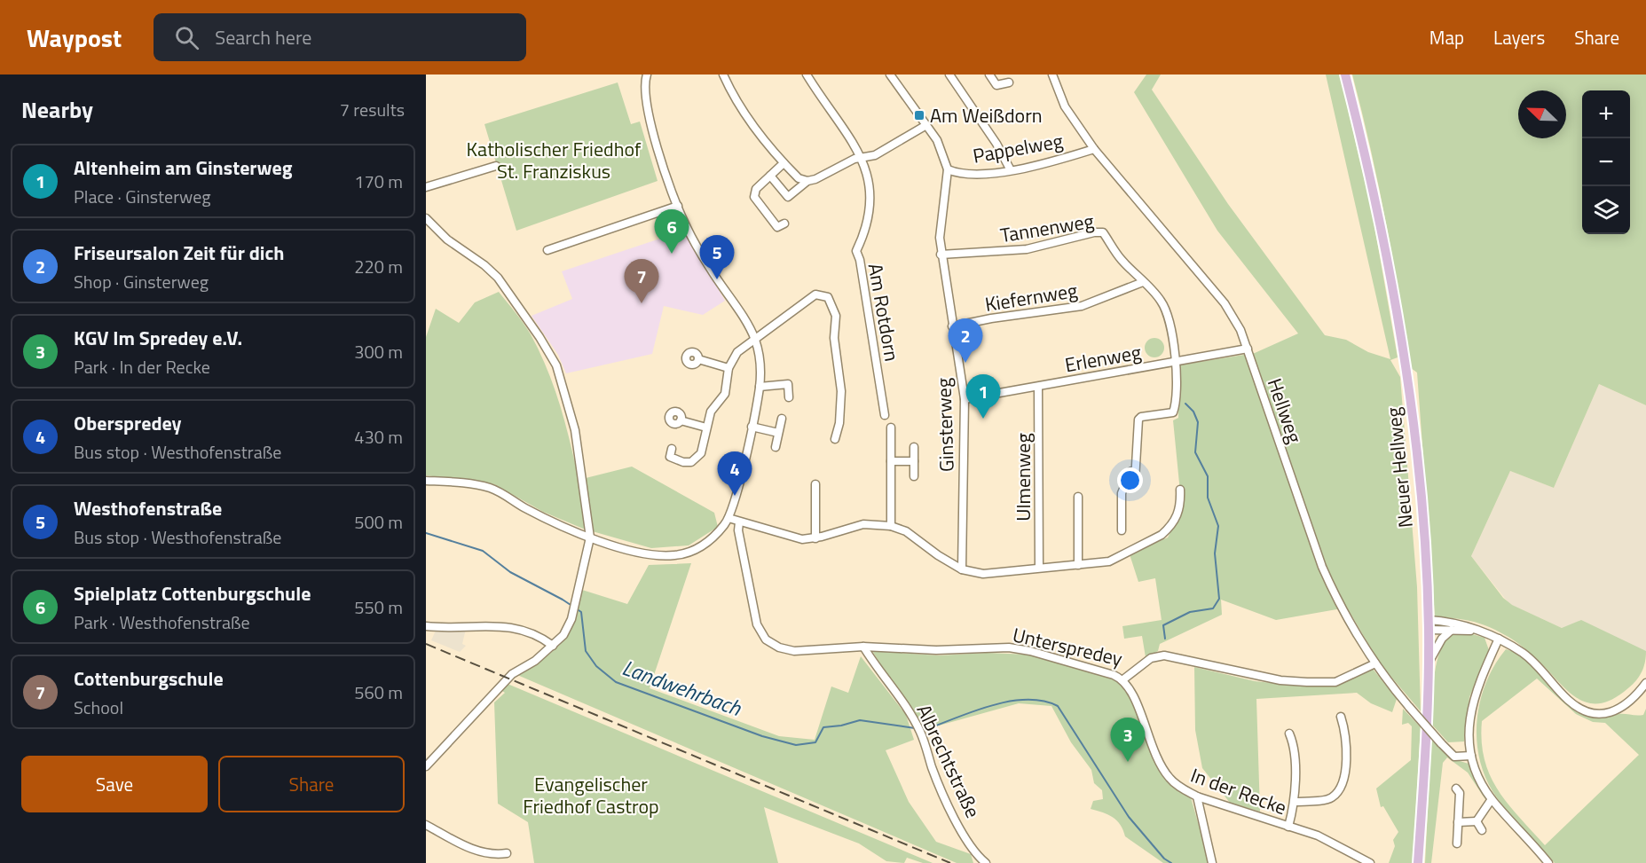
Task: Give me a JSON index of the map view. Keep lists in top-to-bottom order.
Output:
{
  "streets": {
    "main road": ["Neuer Hellweg"],
    "street": [
      "Pappelweg",
      "Tannenweg",
      "Kiefernweg",
      "Am Rotdorn",
      "Erlenweg",
      "Hellweg",
      "Ginsterweg",
      "Ulmenweg",
      "Unterspredey",
      "Albrechtstraße",
      "In der Recke"
    ]
  },
  "crossings": [
    ["Pappelweg", "Hellweg"],
    ["Pappelweg", "Ginsterweg"],
    ["Tannenweg", "Kiefernweg"],
    ["Tannenweg", "Erlenweg"],
    ["Tannenweg", "Ginsterweg"],
    ["Kiefernweg", "Ginsterweg"],
    ["Erlenweg", "Hellweg"],
    ["Erlenweg", "Ginsterweg"],
    ["Erlenweg", "Ulmenweg"],
    ["Hellweg", "Unterspredey"],
    ["Unterspredey", "Albrechtstraße"],
    ["Unterspredey", "In der Recke"]
  ],
  "water": ["Landwehrbach"],
  "parks": ["Katholischer Friedhof St. Franziskus", "Evangelischer Friedhof Castrop"],
  "places": {
    "transit": ["Am Weißdorn"]
  },
  "north": "top left",
  "page": {
    "header": "Waypost",
    "search": "Search here",
    "nav": ["Map", "Layers", "Share"],
    "heading": ["Nearby", "7 results"],
    "map_buttons": ["+", "−"],
    "list": [
      {
        "mark": "1",
        "name": "Altenheim am Ginsterweg",
        "note": "Place · Ginsterweg",
        "value": "170 m"
      },
      {
        "mark": "2",
        "name": "Friseursalon Zeit für dich",
        "note": "Shop · Ginsterweg",
        "value": "220 m"
      },
      {
        "mark": "3",
        "name": "KGV Im Spredey e.V.",
        "note": "Park · In der Recke",
        "value": "300 m"
      },
      {
        "mark": "4",
        "name": "Oberspredey",
        "note": "Bus stop · Westhofenstraße",
        "value": "430 m"
      },
      {
        "mark": "5",
        "name": "Westhofenstraße",
        "note": "Bus stop · Westhofenstraße",
        "value": "500 m"
      },
      {
        "mark": "6",
        "name": "Spielplatz Cottenburgschule",
        "note": "Park · Westhofenstraße",
        "value": "550 m"
      },
      {
        "mark": "7",
        "name": "Cottenburgschule",
        "note": "School",
        "value": "560 m"
      }
    ],
    "pins": [
      "6",
      "5",
      "7",
      "2",
      "1",
      "4",
      "3"
    ],
    "buttons": ["Save", "Share"]
  }
}
